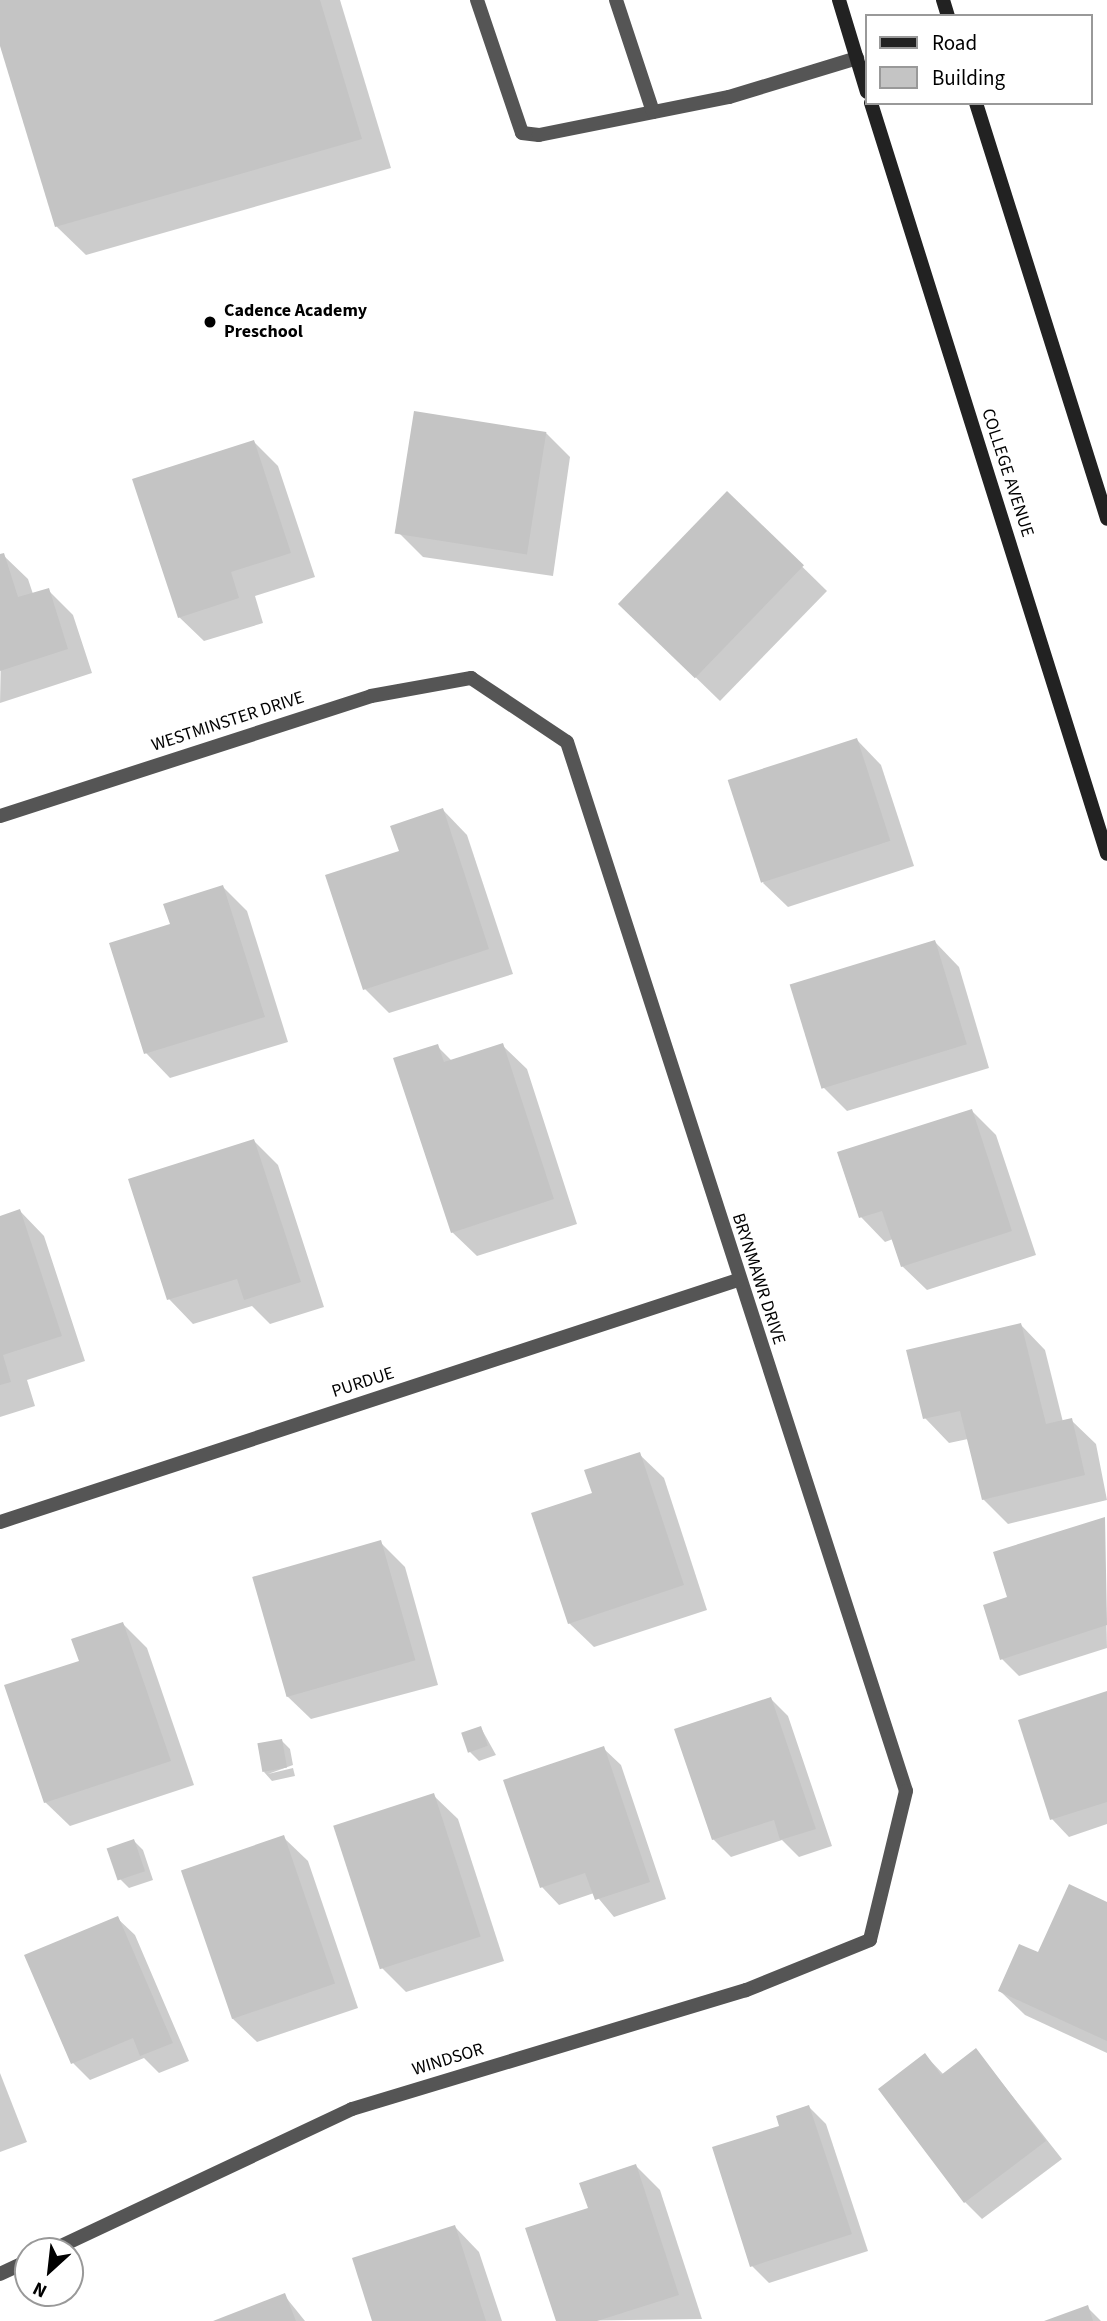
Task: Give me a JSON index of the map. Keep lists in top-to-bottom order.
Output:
{
  "streets": {
    "main road": ["COLLEGE AVENUE"],
    "street": [
      "WESTMINSTER DRIVE",
      "BRYNMAWR DRIVE",
      "PURDUE",
      "WINDSOR"
    ]
  },
  "crossings": [
    ["WESTMINSTER DRIVE", "BRYNMAWR DRIVE"],
    ["BRYNMAWR DRIVE", "PURDUE"],
    ["BRYNMAWR DRIVE", "WINDSOR"]
  ],
  "places": ["Cadence Academy Preschool"],
  "legend": ["Road", "Building"],
  "north": "bottom left"
}
